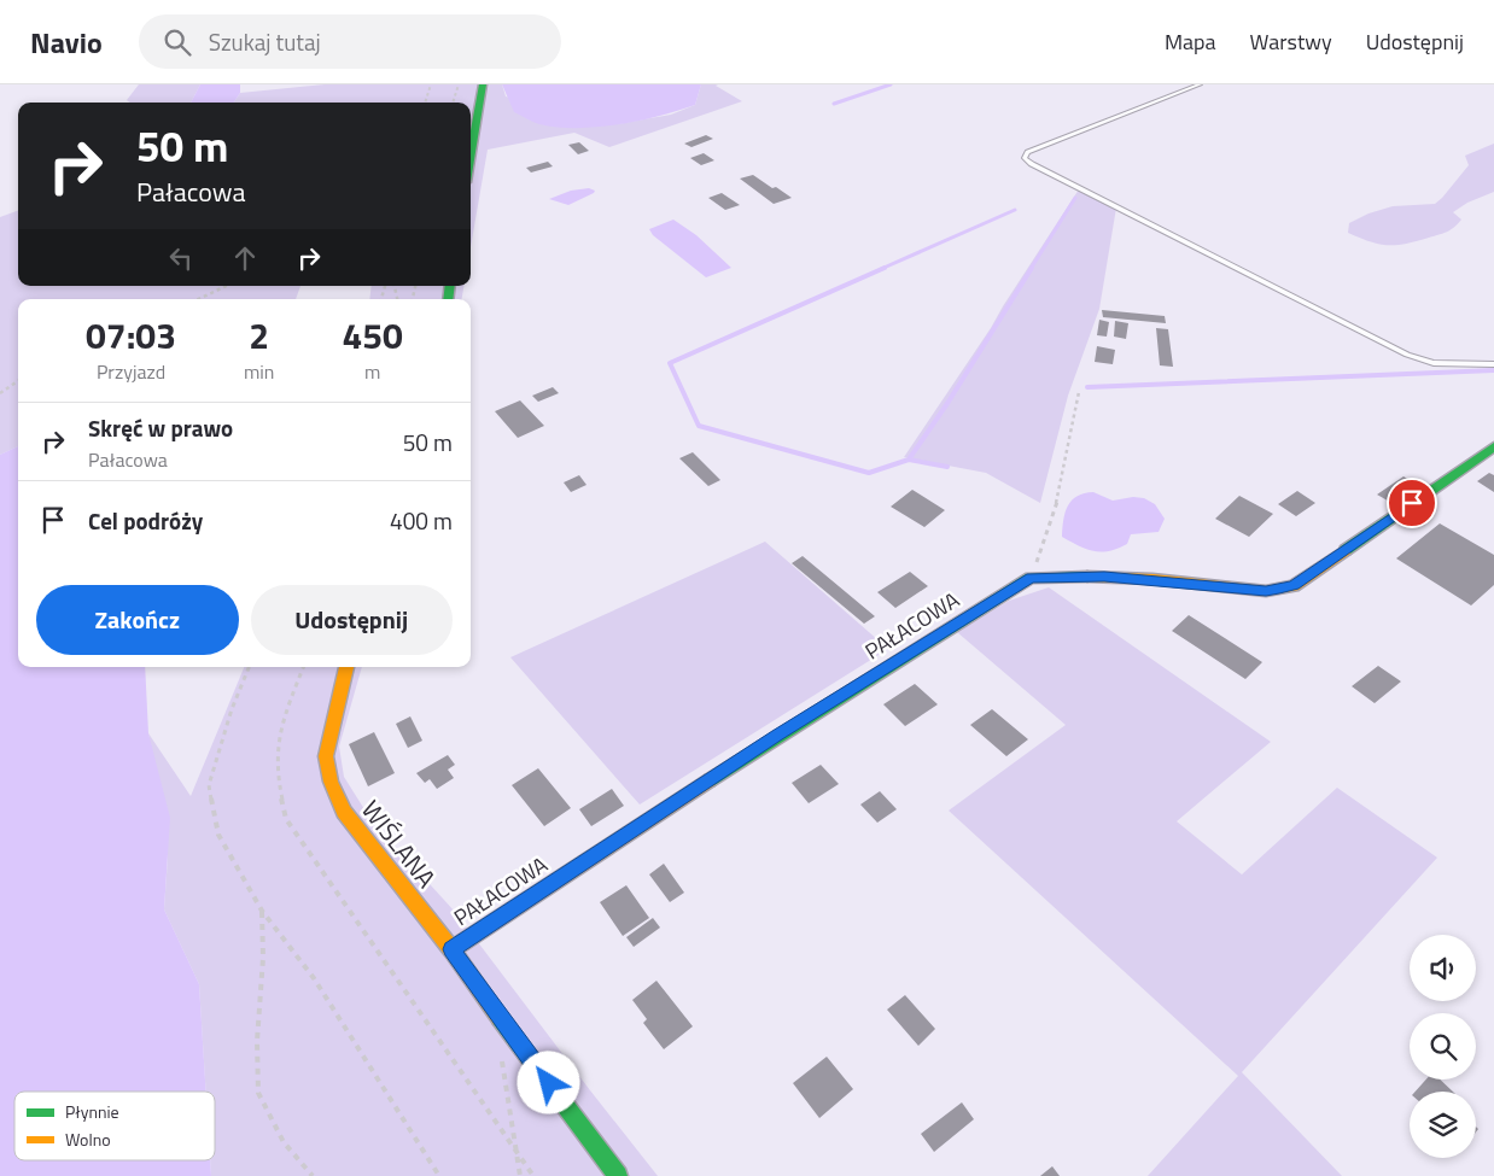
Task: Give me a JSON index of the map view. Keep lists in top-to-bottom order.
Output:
{
  "streets": {
    "street": ["PAŁACOWA", "WIŚLANA"]
  },
  "crossings": [
    ["PAŁACOWA", "WIŚLANA"]
  ],
  "legend": ["Płynnie", "Wolno"],
  "page": {
    "header": "Navio",
    "search": "Szukaj tutaj",
    "nav": ["Mapa", "Warstwy", "Udostępnij"],
    "turn": ["50 m", "Pałacowa"],
    "eta": [
      "07:03",
      "Przyjazd",
      "2",
      "min",
      "450",
      "m"
    ],
    "list": [
      {
        "name": "Skręć w prawo",
        "note": "Pałacowa",
        "value": "50 m"
      },
      {
        "name": "Cel podróży",
        "value": "400 m"
      }
    ],
    "buttons": ["Zakończ", "Udostępnij"]
  }
}
